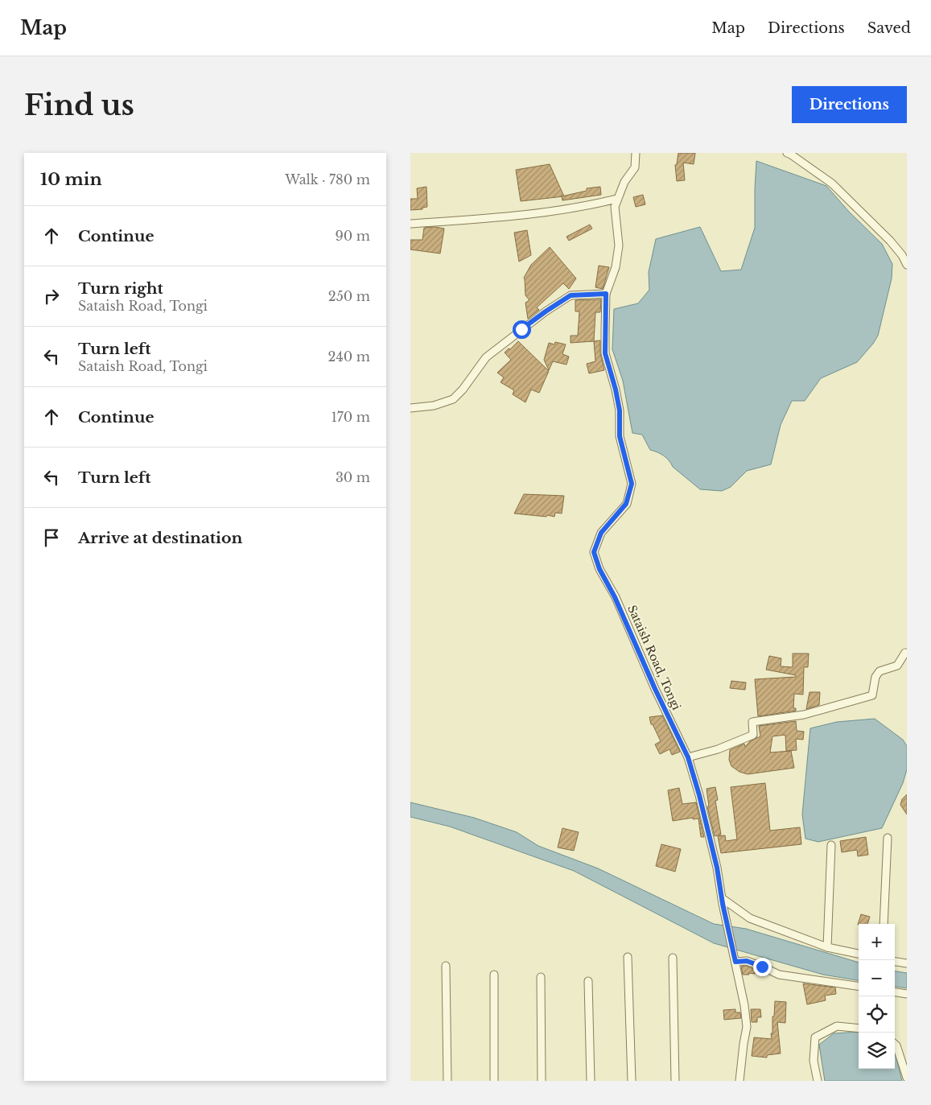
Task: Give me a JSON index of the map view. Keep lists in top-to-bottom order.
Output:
{
  "streets": {
    "street": ["Sataish Road, Tongi"]
  },
  "page": {
    "header": "Map",
    "nav": ["Map", "Directions", "Saved"],
    "buttons": "Directions",
    "title": "Find us",
    "heading": ["10 min", "Walk · 780 m"],
    "list": [
      ["Continue", "90 m"],
      ["Turn right", "Sataish Road, Tongi", "250 m"],
      ["Turn left", "Sataish Road, Tongi", "240 m"],
      ["Continue", "170 m"],
      ["Turn left", "30 m"],
      "Arrive at destination"
    ],
    "map_buttons": ["+", "−"]
  }
}
